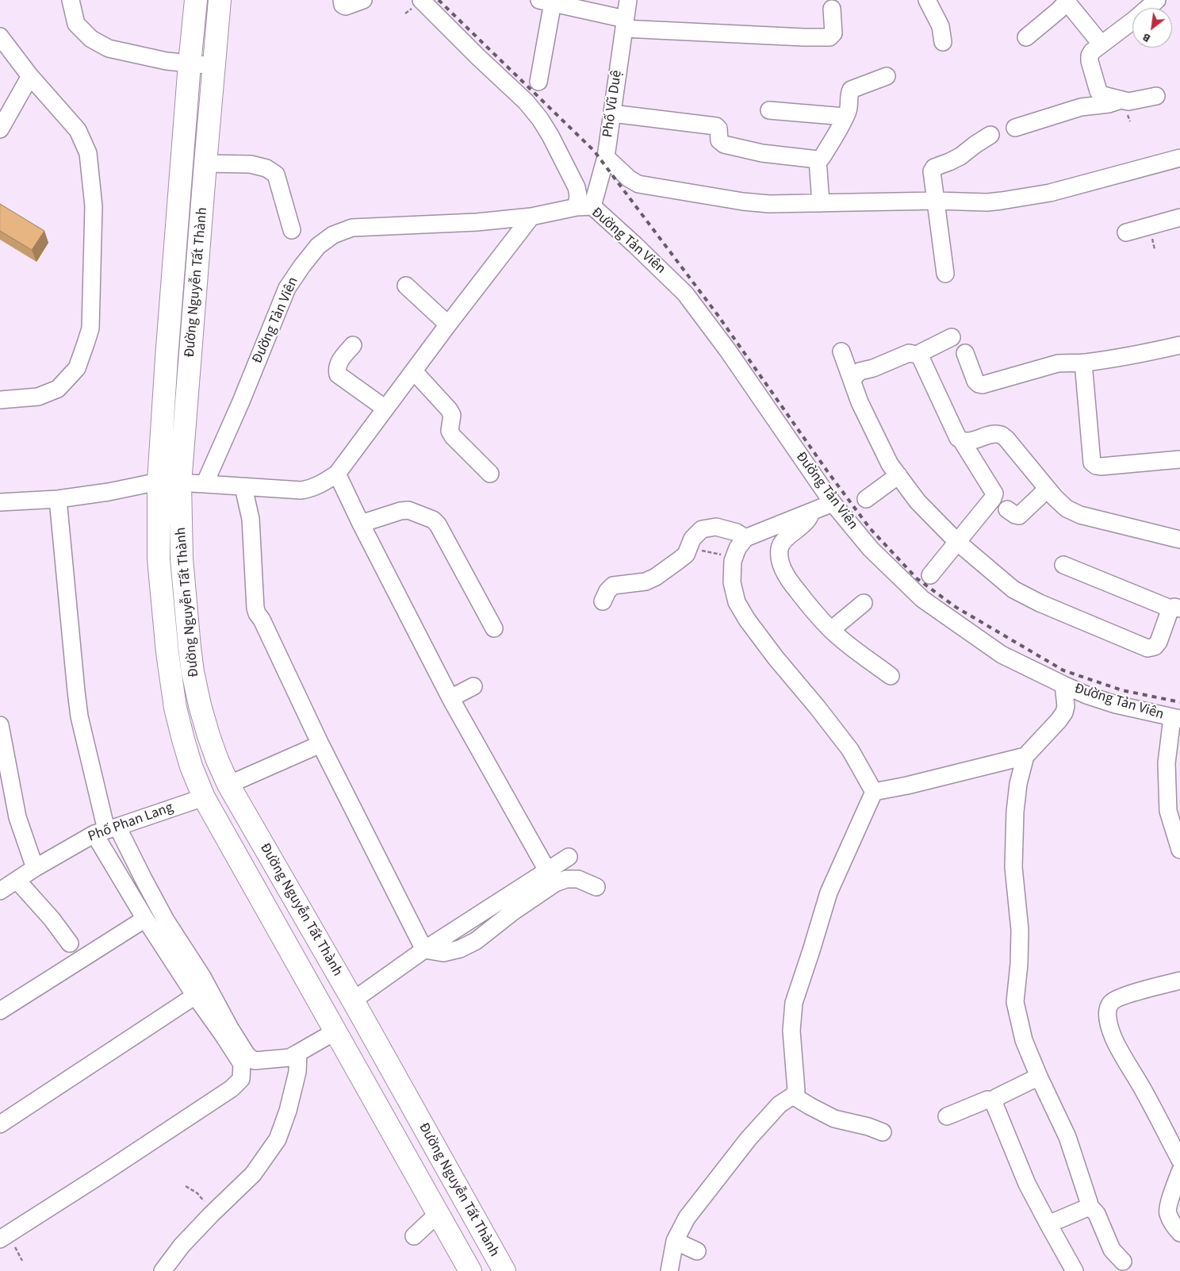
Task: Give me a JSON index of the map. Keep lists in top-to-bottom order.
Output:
{
  "streets": {
    "main road": ["Đường Nguyễn Tất Thành"],
    "street": ["Phố Vũ Duệ", "Đường Tản Viên", "Phố Phan Lang"]
  },
  "crossings": [
    ["Phố Vũ Duệ", "Đường Tản Viên"],
    ["Đường Nguyễn Tất Thành", "Phố Phan Lang"]
  ],
  "north": "bottom left"
}
